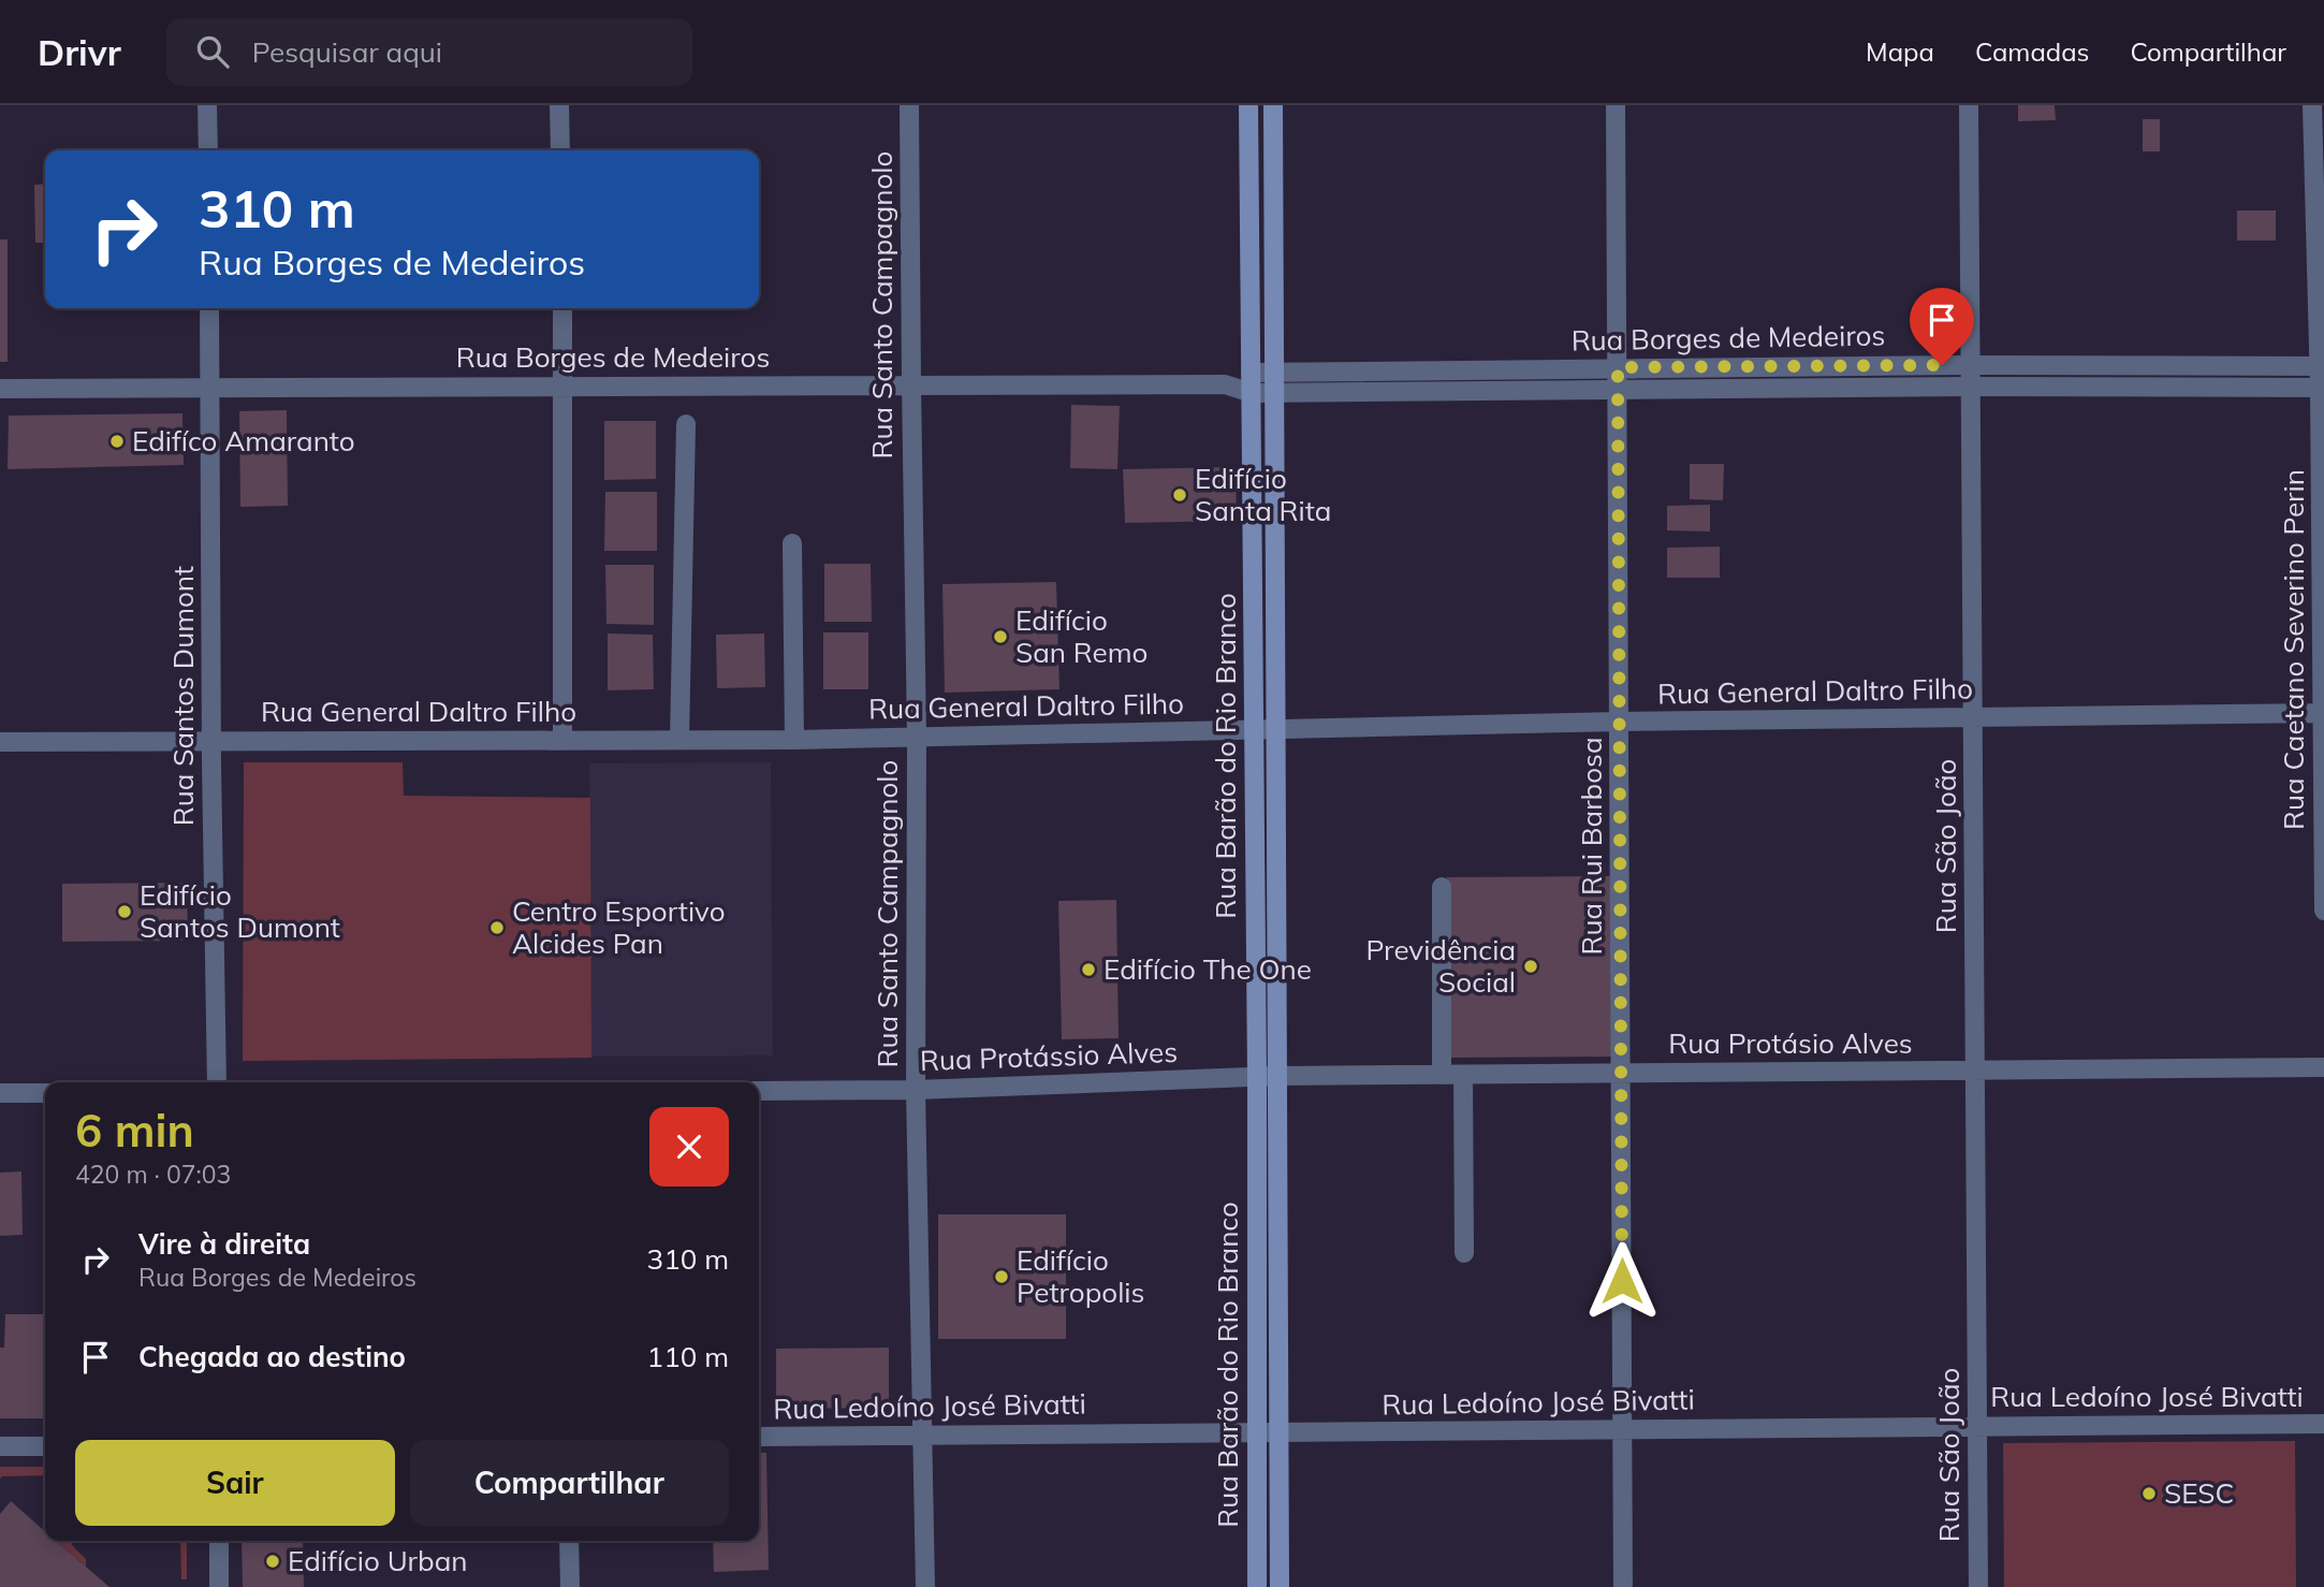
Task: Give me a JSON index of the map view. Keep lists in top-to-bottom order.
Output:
{
  "streets": {
    "main road": ["Rua Barão do Rio Branco"],
    "street": [
      "Rua Santo Campagnolo",
      "Rua Borges de Medeiros",
      "Rua Caetano Severino Perin",
      "Rua General Daltro Filho",
      "Rua Santos Dumont",
      "Rua Rui Barbosa",
      "Rua São João",
      "Rua Protásio Alves",
      "Rua Protássio Alves",
      "Rua Ledoíno José Bivatti"
    ]
  },
  "crossings": [
    ["Rua Santo Campagnolo", "Rua Borges de Medeiros"],
    ["Rua Santo Campagnolo", "Rua General Daltro Filho"],
    ["Rua Santo Campagnolo", "Rua Protássio Alves"],
    ["Rua Santo Campagnolo", "Rua Ledoíno José Bivatti"],
    ["Rua Borges de Medeiros", "Rua Caetano Severino Perin"],
    ["Rua Borges de Medeiros", "Rua Santos Dumont"],
    ["Rua Borges de Medeiros", "Rua Barão do Rio Branco"],
    ["Rua Borges de Medeiros", "Rua Rui Barbosa"],
    ["Rua Borges de Medeiros", "Rua São João"],
    ["Rua Caetano Severino Perin", "Rua General Daltro Filho"],
    ["Rua General Daltro Filho", "Rua Santos Dumont"],
    ["Rua General Daltro Filho", "Rua Barão do Rio Branco"],
    ["Rua General Daltro Filho", "Rua Rui Barbosa"],
    ["Rua General Daltro Filho", "Rua São João"],
    ["Rua Barão do Rio Branco", "Rua Protásio Alves"],
    ["Rua Barão do Rio Branco", "Rua Protássio Alves"],
    ["Rua Barão do Rio Branco", "Rua Ledoíno José Bivatti"],
    ["Rua Rui Barbosa", "Rua Protásio Alves"],
    ["Rua Rui Barbosa", "Rua Ledoíno José Bivatti"],
    ["Rua São João", "Rua Protásio Alves"],
    ["Rua São João", "Rua Ledoíno José Bivatti"],
    ["Rua Protásio Alves", "Rua Protássio Alves"]
  ],
  "places": [
    "Edifíco Amaranto",
    "Edifício Santa Rita",
    "Edifício San Remo",
    "Edifício Santos Dumont",
    "Centro Esportivo Alcides Pan",
    "Previdência Social",
    "Edifício The One",
    "Edifício Petropolis",
    "SESC",
    "Edifício Urban"
  ],
  "page": {
    "header": "Drivr",
    "search": "Pesquisar aqui",
    "nav": ["Mapa", "Camadas", "Compartilhar"],
    "turn": ["310 m", "Rua Borges de Medeiros"],
    "heading": ["6 min", "420 m · 07:03"],
    "list": [
      {
        "name": "Vire à direita",
        "note": "Rua Borges de Medeiros",
        "value": "310 m"
      },
      {
        "name": "Chegada ao destino",
        "value": "110 m"
      }
    ],
    "buttons": ["Sair", "Compartilhar"]
  }
}
